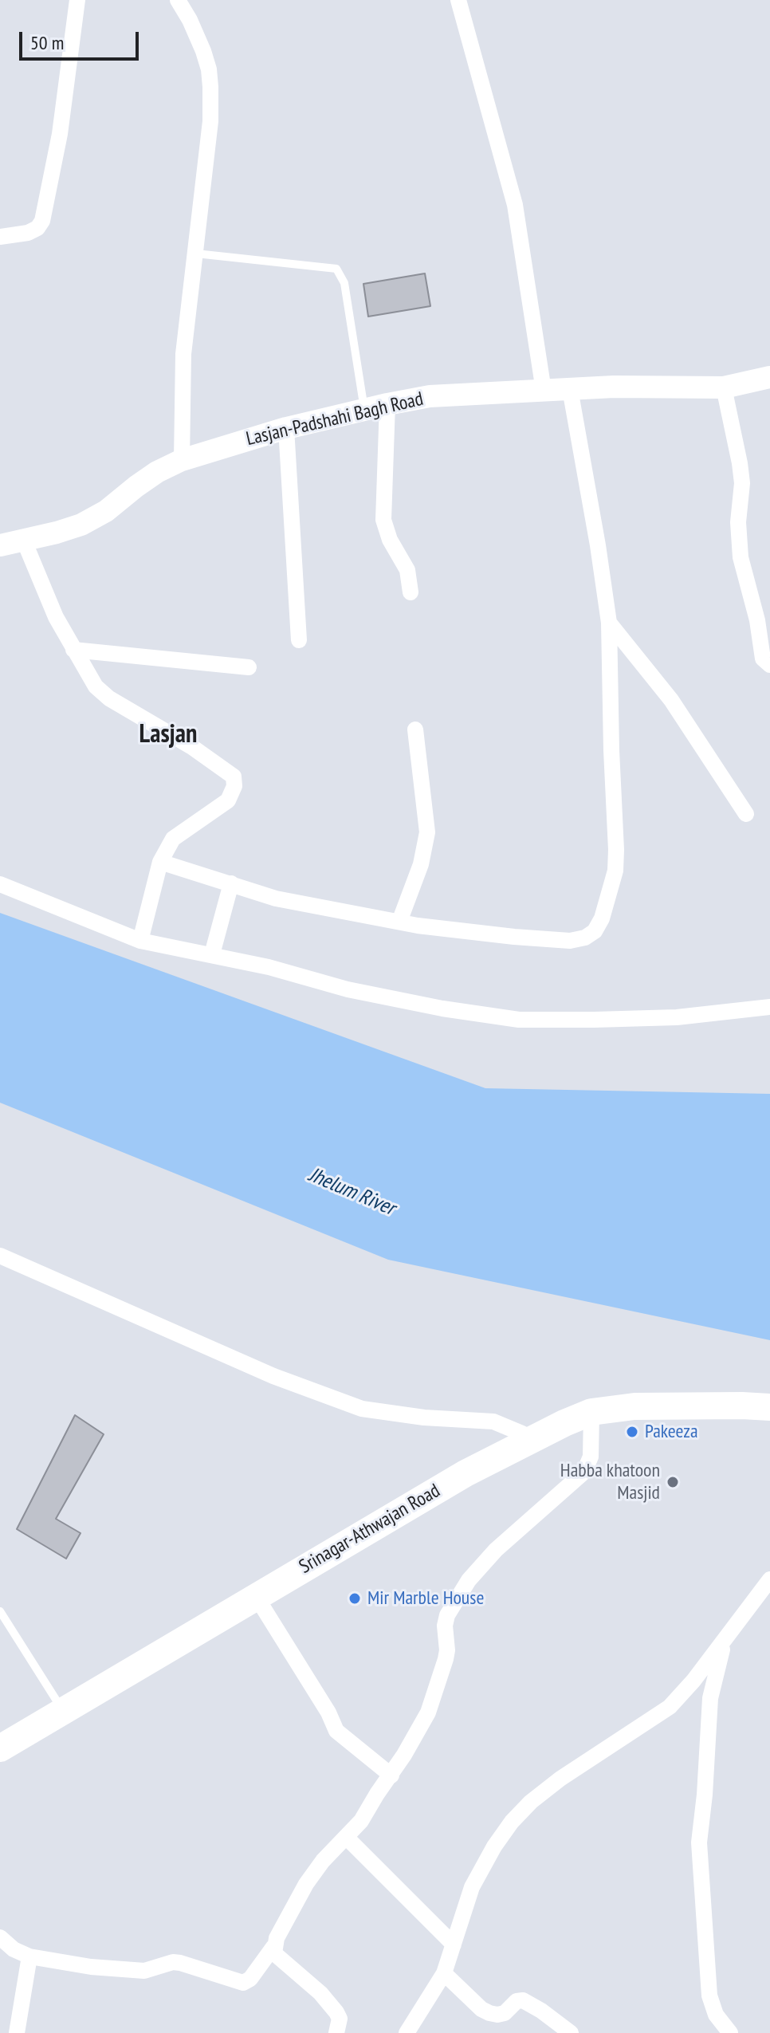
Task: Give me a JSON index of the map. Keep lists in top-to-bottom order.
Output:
{
  "streets": {
    "highway": ["Srinagar-Athwajan Road"],
    "street": ["Lasjan-Padshahi Bagh Road"]
  },
  "districts": ["Lasjan"],
  "water": ["Jhelum River"],
  "places": ["Pakeeza", "Habba khatoon Masjid", "Mir Marble House"],
  "scale_bar": "50 m"
}
